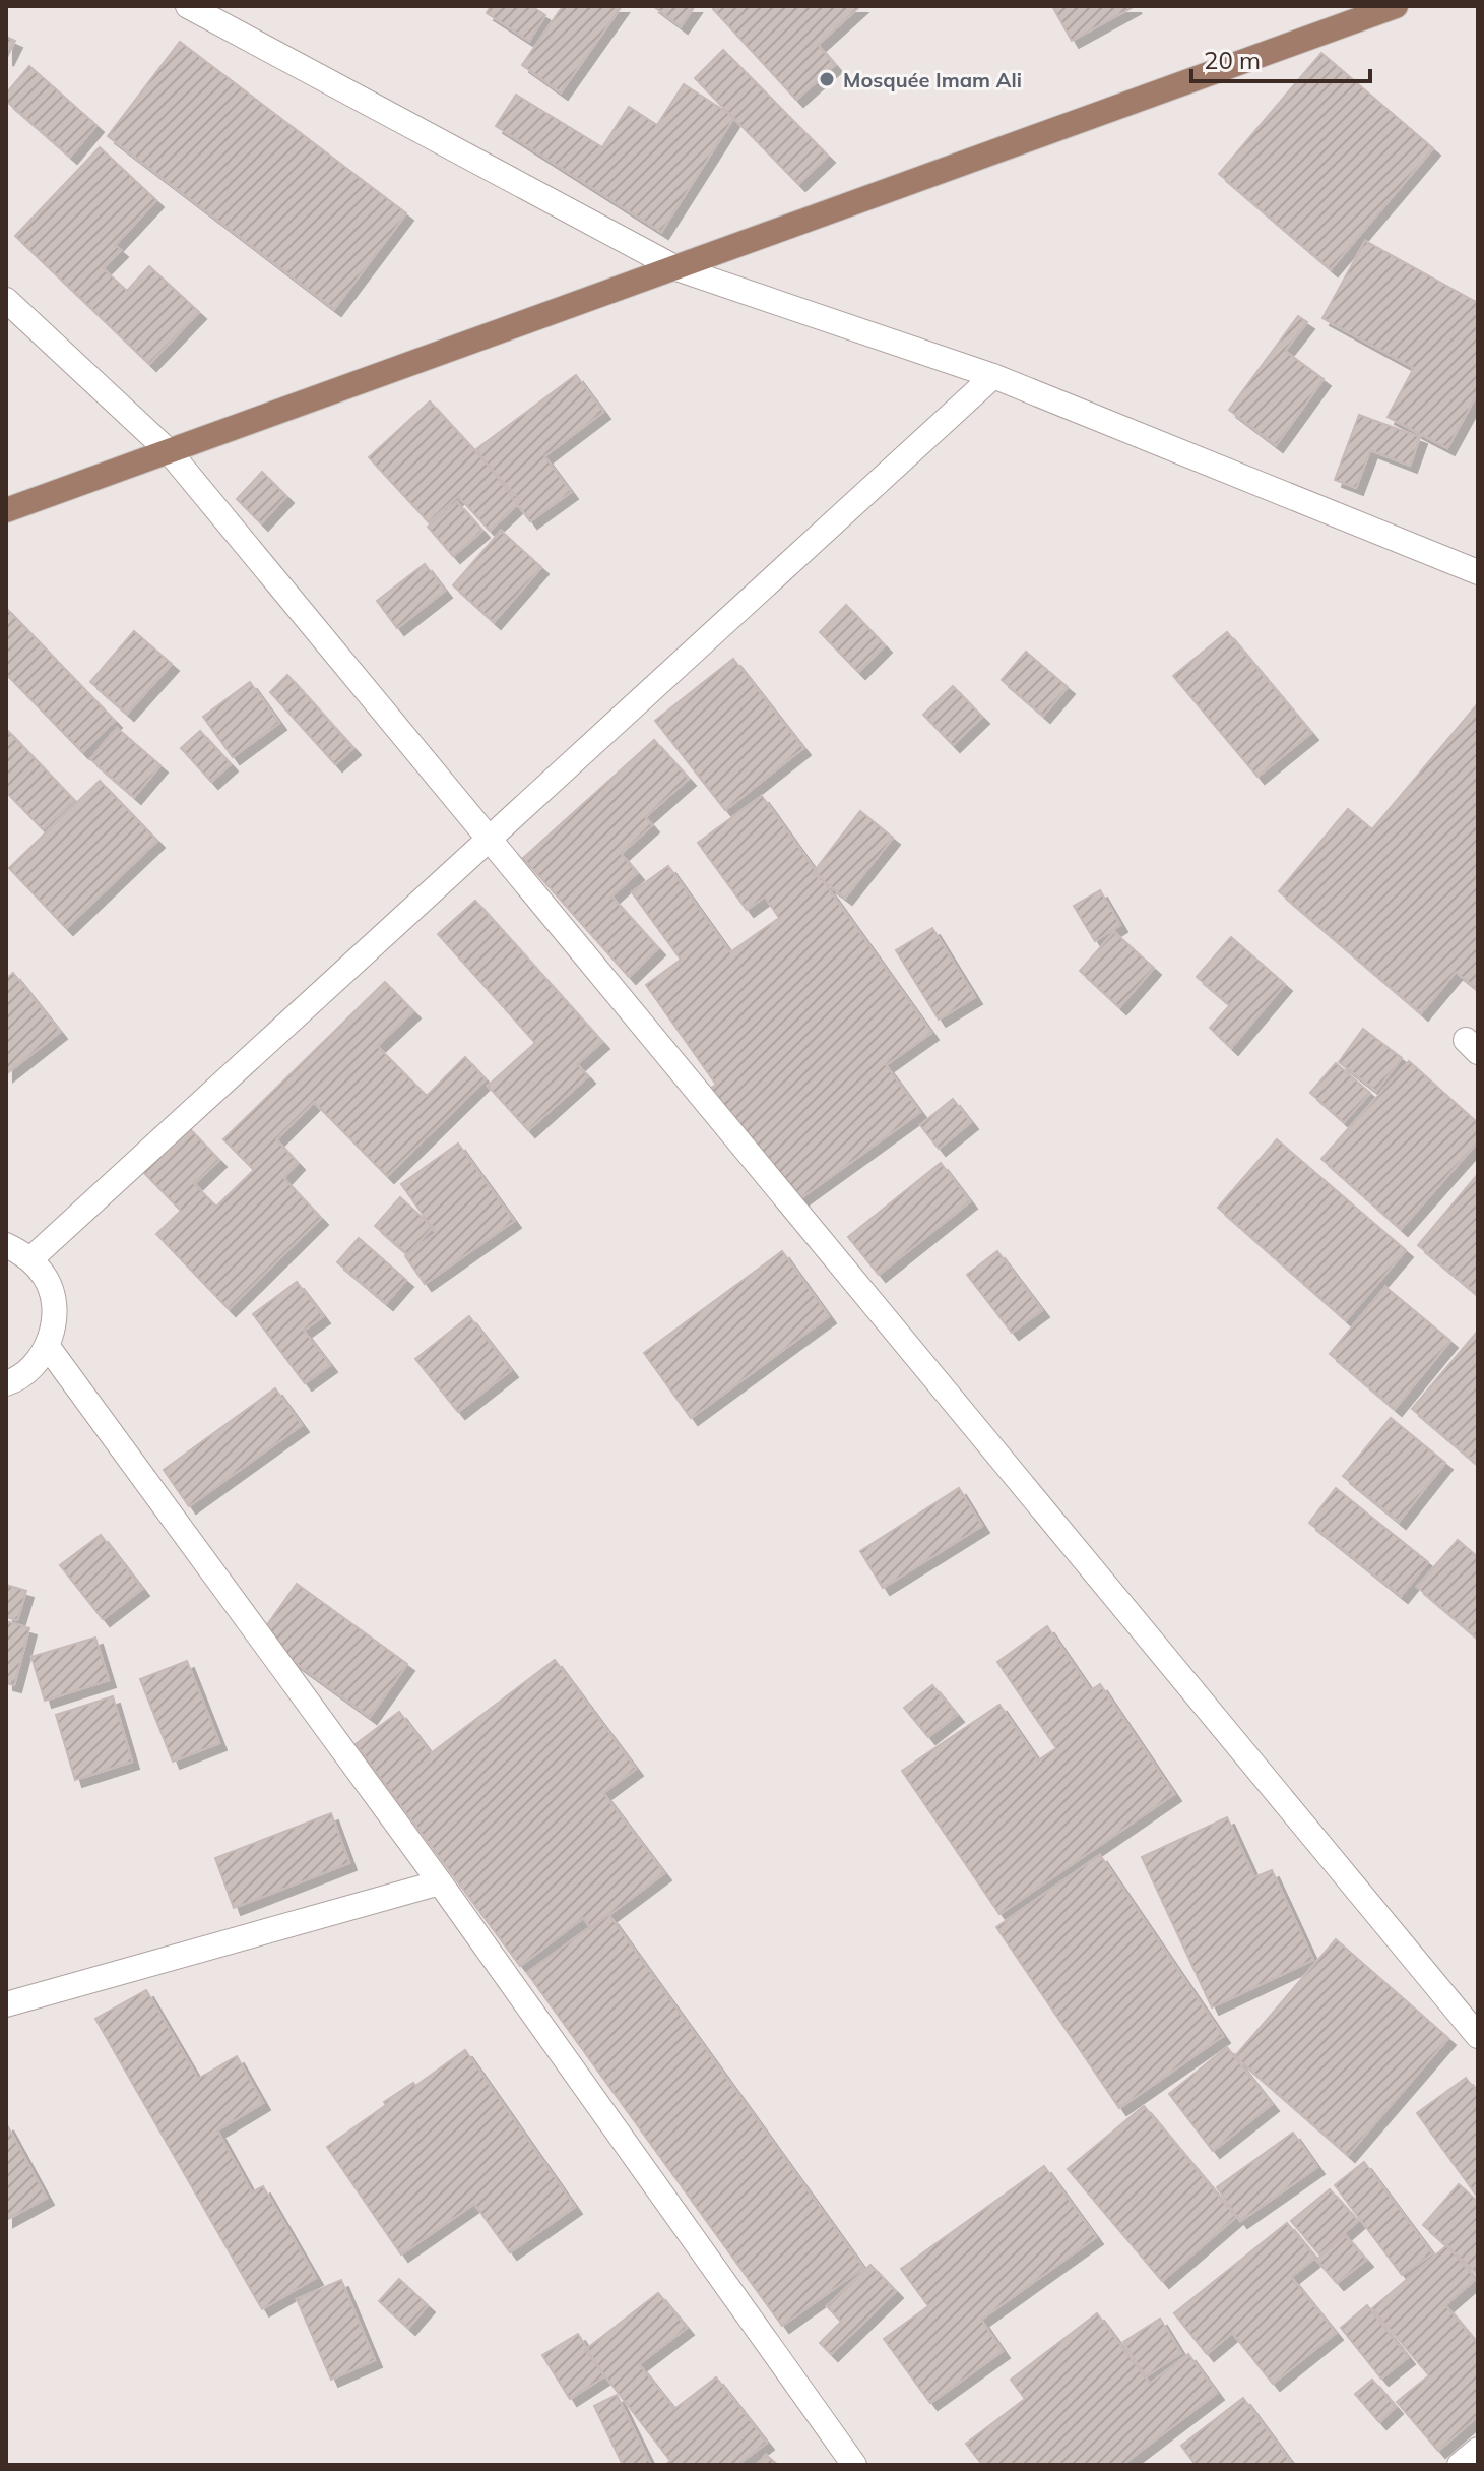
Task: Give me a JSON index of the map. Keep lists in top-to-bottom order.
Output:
{
  "places": ["Mosquée Imam Ali"],
  "scale_bar": "20 m"
}
